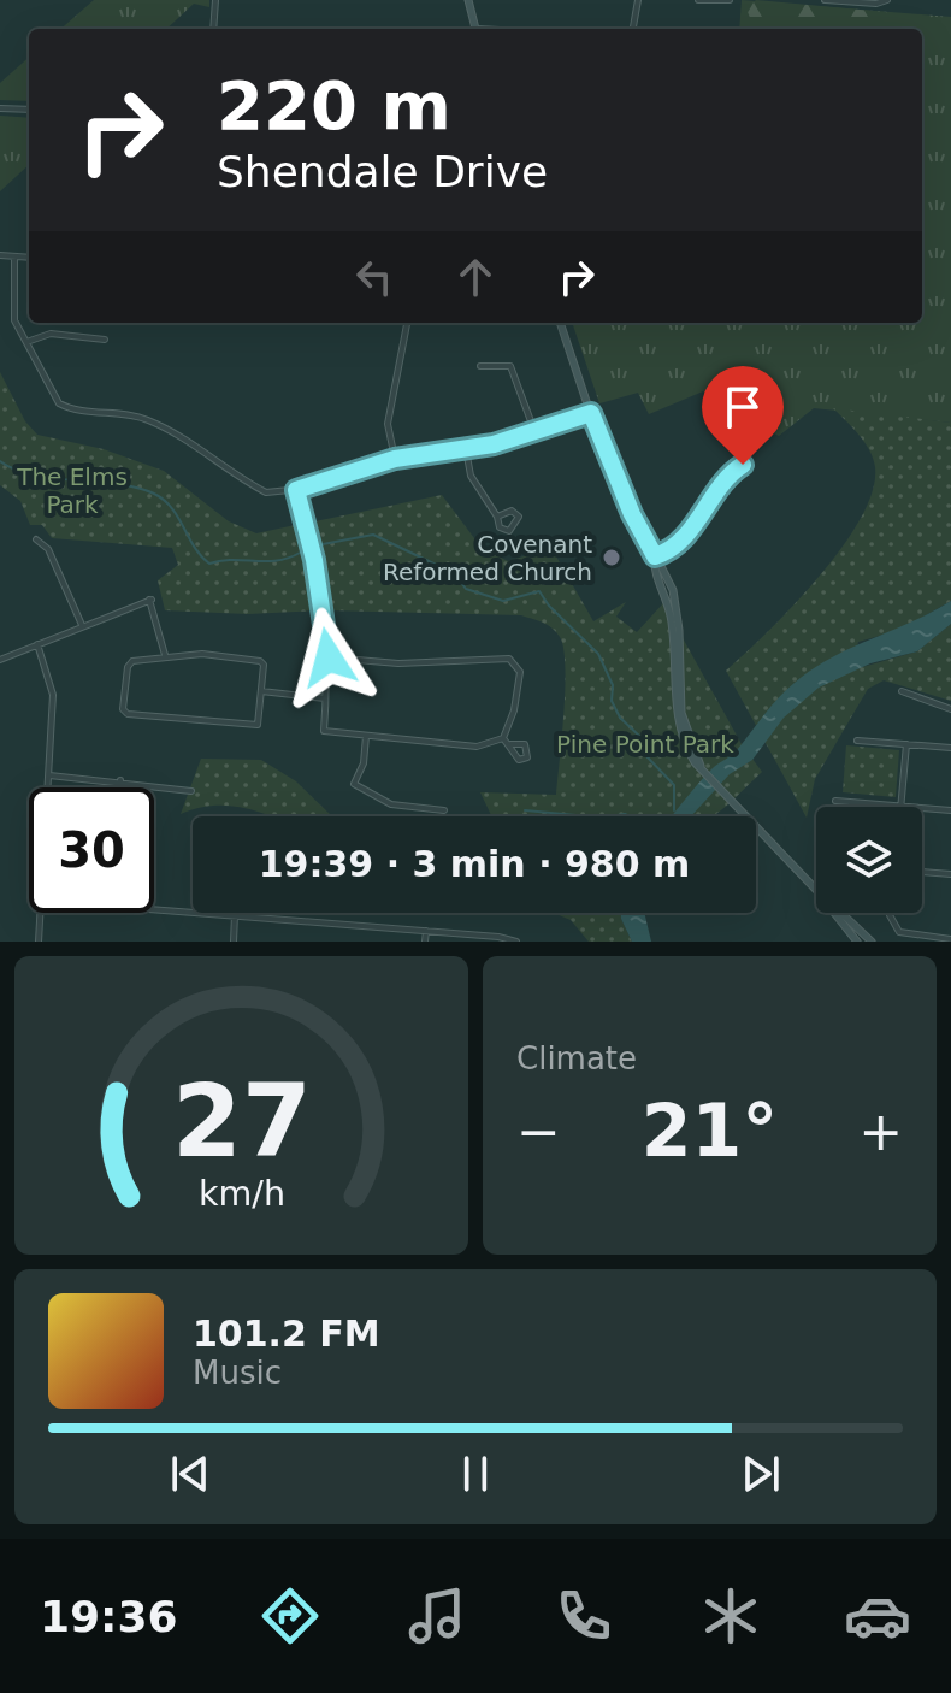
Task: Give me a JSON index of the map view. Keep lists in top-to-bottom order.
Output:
{
  "parks": ["The Elms Park", "Pine Point Park"],
  "places": ["Covenant Reformed Church"],
  "page": {
    "turn": ["220 m", "Shendale Drive"],
    "limit": "30",
    "trip": "19:39 · 3 min · 980 m",
    "tile": "Climate",
    "heat": ["−", "21°", "+"],
    "song": ["101.2 FM", "Music"],
    "tabs": "19:36",
    "gauge": ["27", "km/h"]
  }
}
